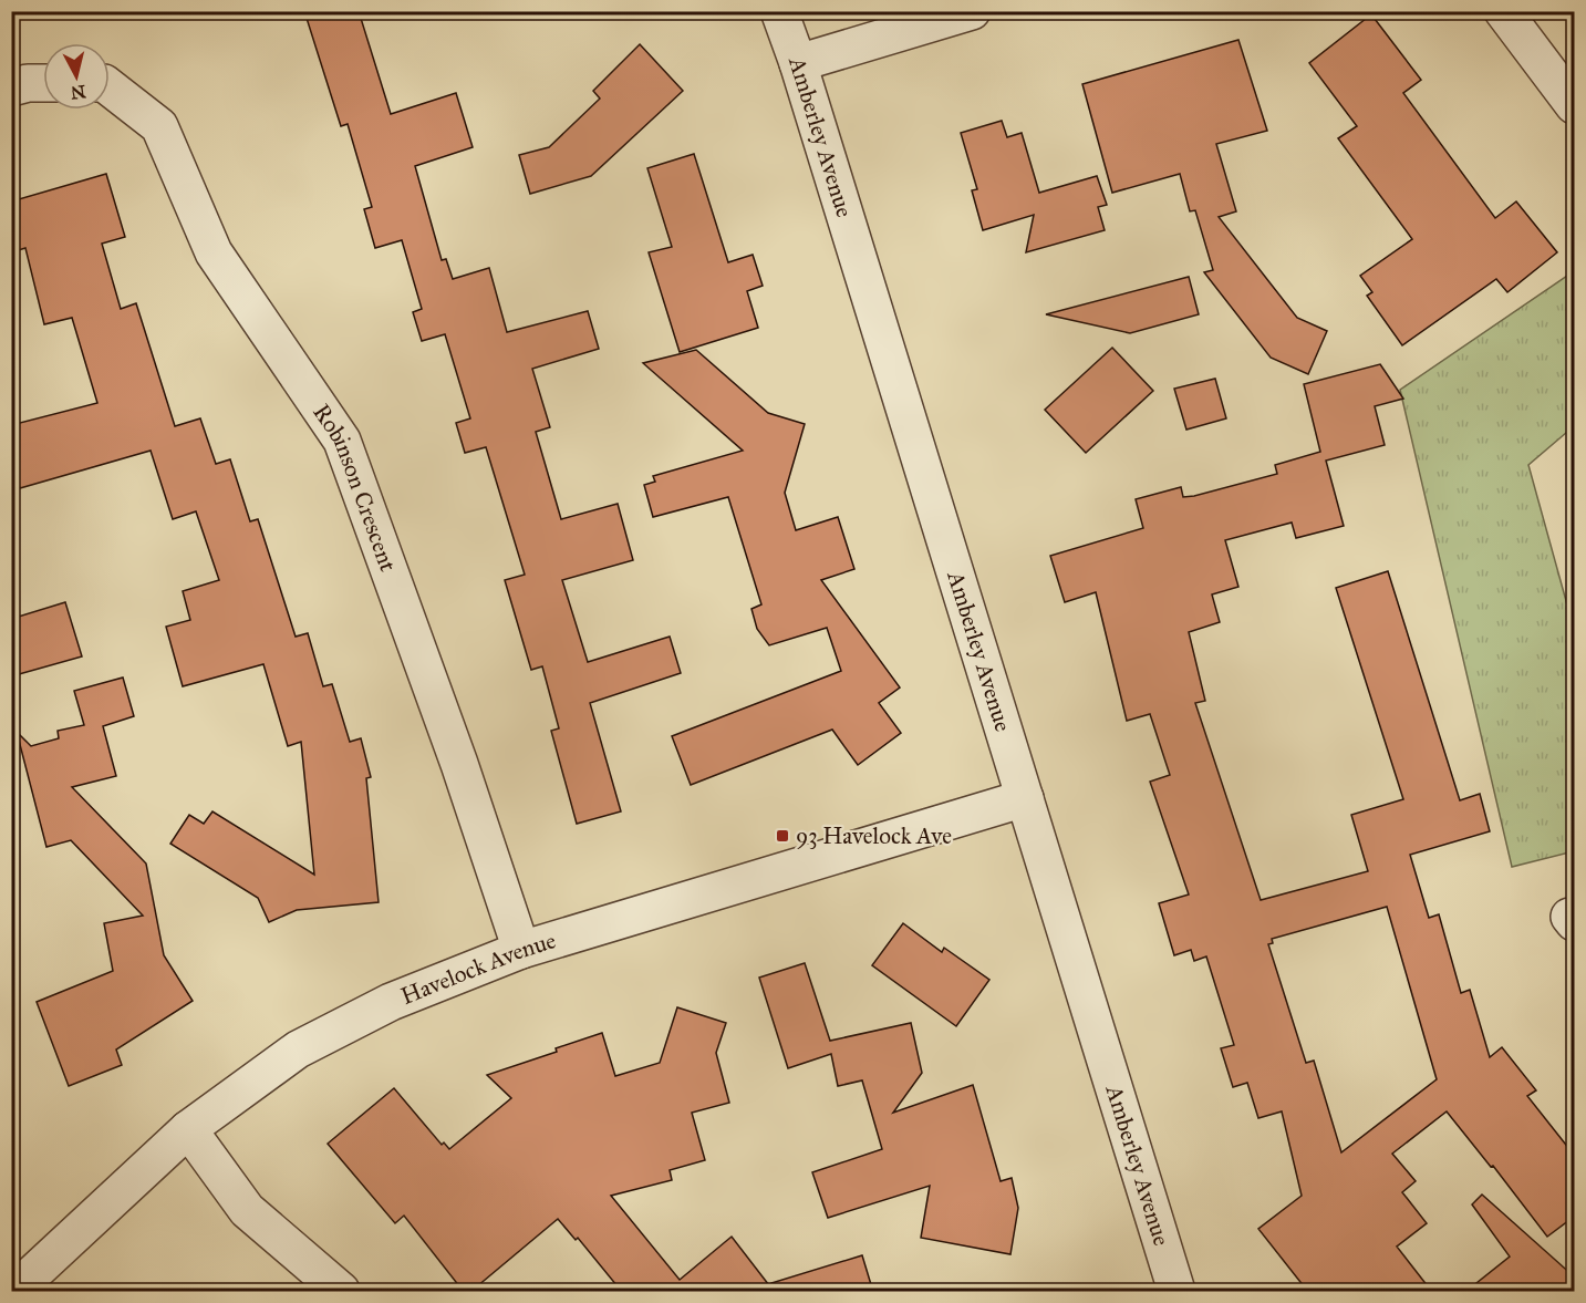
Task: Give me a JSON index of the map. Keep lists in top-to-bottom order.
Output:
{
  "streets": {
    "street": ["Amberley Avenue", "Robinson Crescent", "Havelock Avenue"]
  },
  "crossings": [
    ["Amberley Avenue", "Havelock Avenue"],
    ["Robinson Crescent", "Havelock Avenue"]
  ],
  "places": {
    "transit": ["93 Havelock Ave"]
  },
  "north": "bottom"
}
